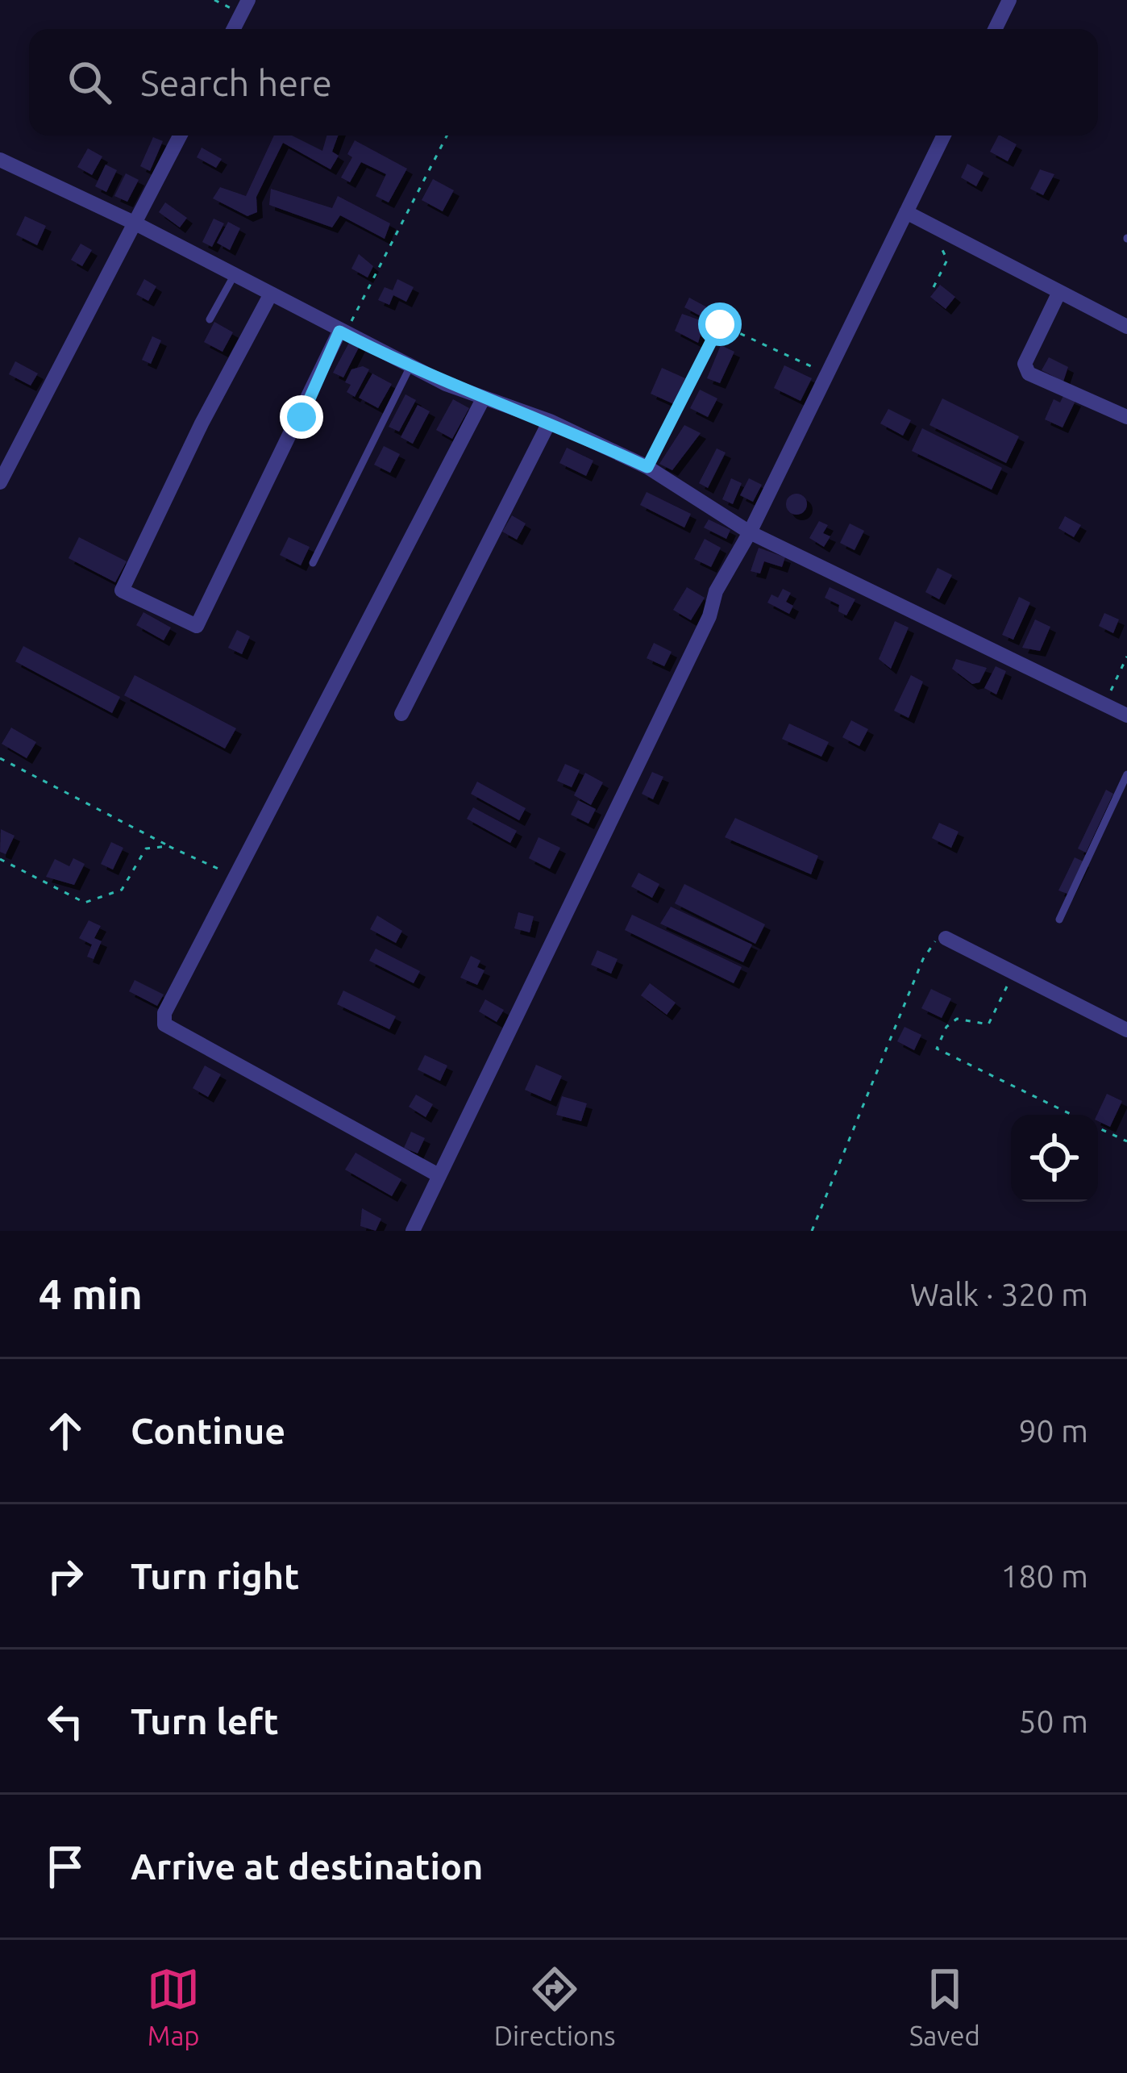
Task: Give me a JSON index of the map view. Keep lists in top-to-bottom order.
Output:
{
  "page": {
    "search": "Search here",
    "heading": ["4 min", "Walk · 320 m"],
    "list": [
      ["Continue", "90 m"],
      ["Turn right", "180 m"],
      ["Turn left", "50 m"],
      "Arrive at destination"
    ],
    "nav": ["Map", "Directions", "Saved"]
  }
}
